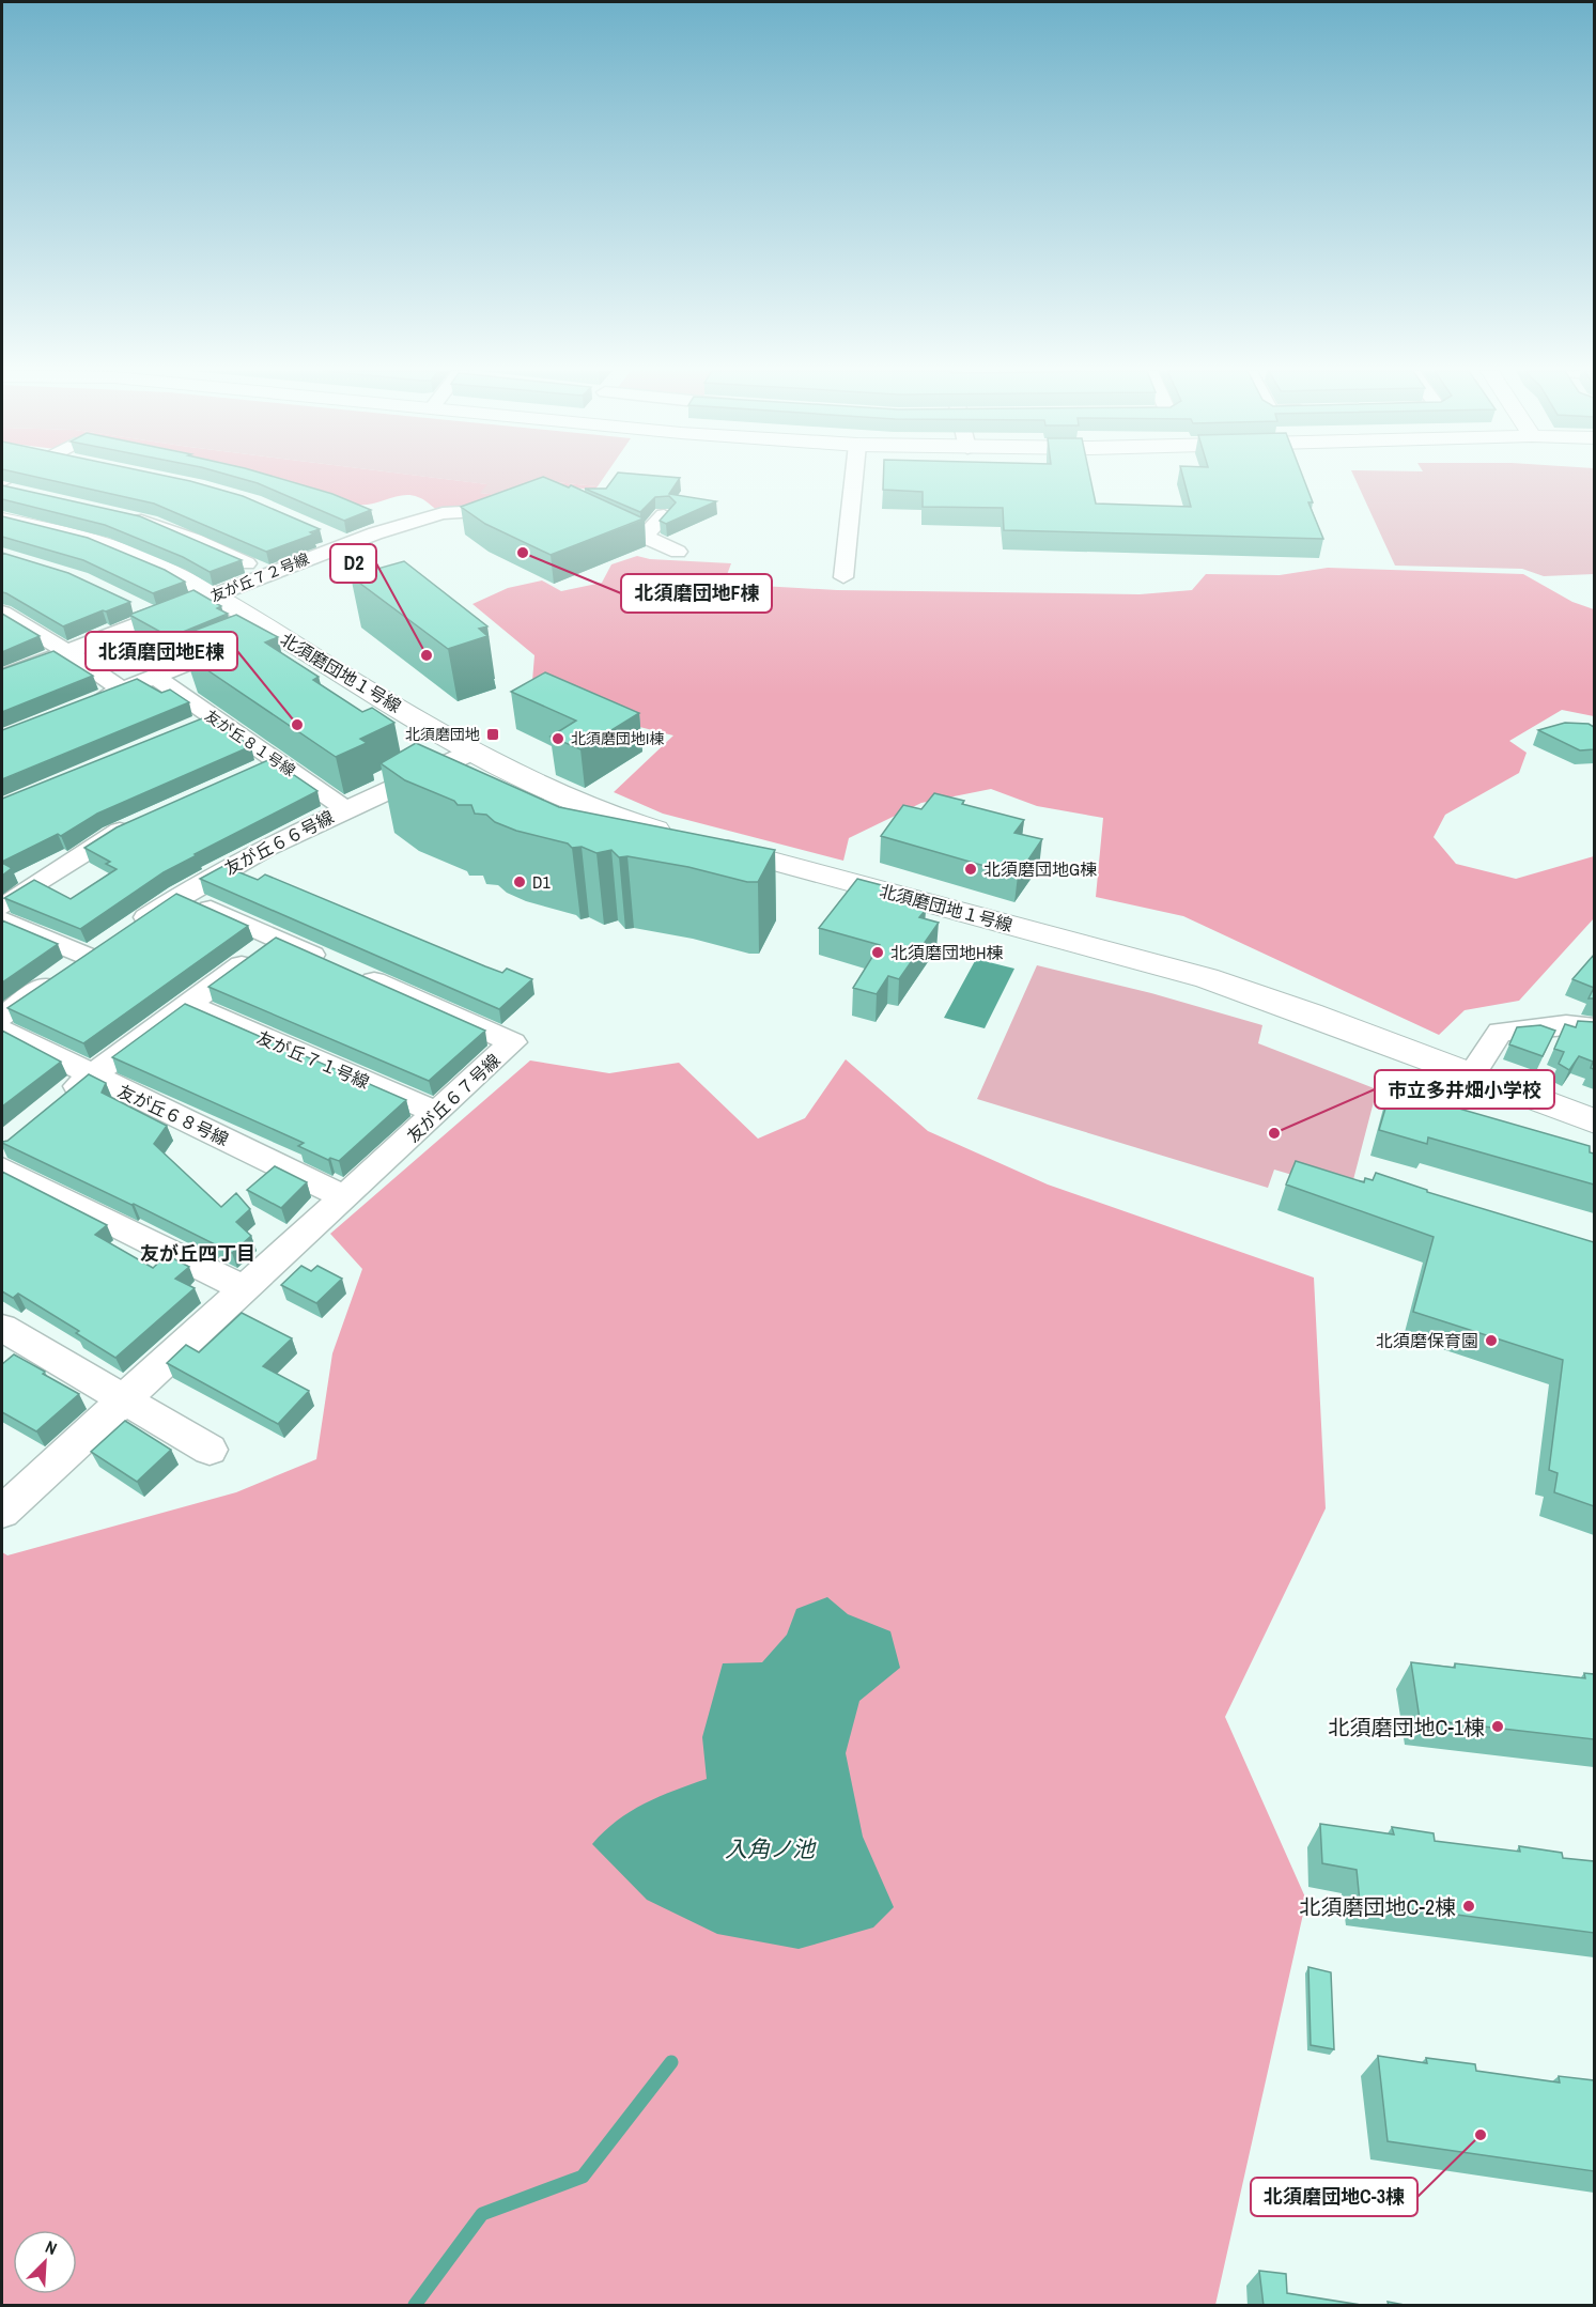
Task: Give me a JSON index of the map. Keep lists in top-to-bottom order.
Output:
{
  "streets": {
    "street": [
      "友が丘７２号線",
      "北須磨団地１号線",
      "友が丘８１号線",
      "友が丘６６号線",
      "友が丘７１号線",
      "友が丘６７号線",
      "友が丘６８号線"
    ]
  },
  "crossings": [
    ["友が丘７２号線", "北須磨団地１号線"],
    ["北須磨団地１号線", "友が丘６６号線"],
    ["友が丘８１号線", "友が丘６６号線"],
    ["友が丘６６号線", "友が丘６７号線"],
    ["友が丘７１号線", "友が丘６７号線"],
    ["友が丘６７号線", "友が丘６８号線"]
  ],
  "districts": ["友が丘四丁目"],
  "water": ["入角ノ池"],
  "places": {
    "other": [
      "北須磨団地F棟",
      "D2",
      "北須磨団地E棟",
      "北須磨団地I棟",
      "北須磨団地G棟",
      "D1",
      "北須磨団地H棟",
      "市立多井畑小学校",
      "北須磨保育園",
      "北須磨団地C-1棟",
      "北須磨団地C-2棟",
      "北須磨団地C-3棟"
    ],
    "transit": ["北須磨団地"]
  },
  "north": "top right"
}
